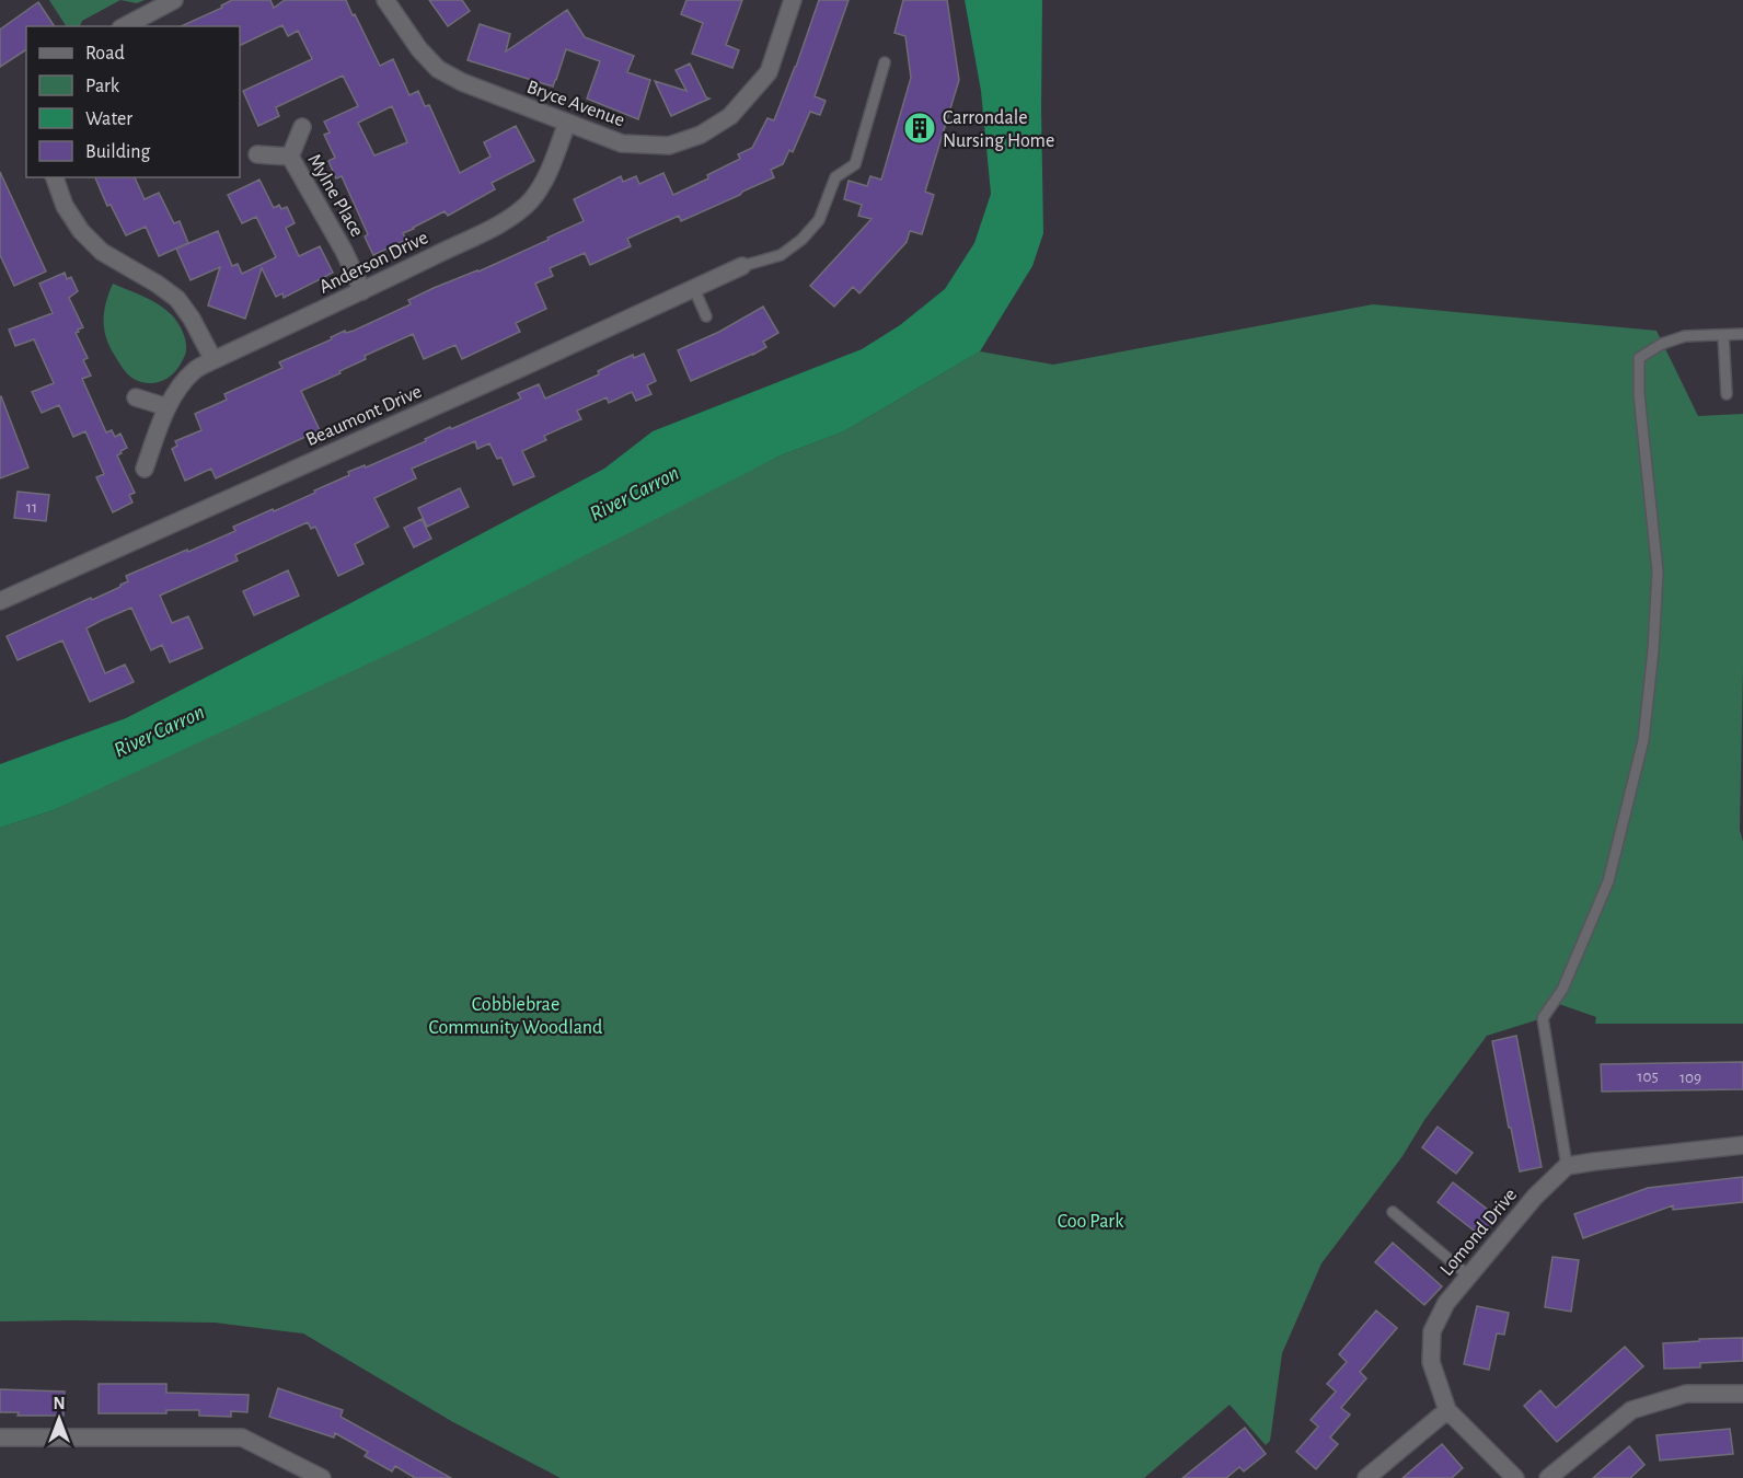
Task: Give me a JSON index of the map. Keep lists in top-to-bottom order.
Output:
{
  "streets": {
    "street": [
      "Bryce Avenue",
      "Mylne Place",
      "Anderson Drive",
      "Beaumont Drive",
      "Lomond Drive"
    ]
  },
  "crossings": [
    ["Bryce Avenue", "Anderson Drive"],
    ["Mylne Place", "Anderson Drive"]
  ],
  "water": ["River Carron"],
  "parks": ["Cobblebrae Community Woodland", "Coo Park"],
  "places": {
    "building": ["Carrondale Nursing Home"]
  },
  "house_numbers": ["11", "105", "109"],
  "legend": [
    "Road",
    "Park",
    "Water",
    "Building"
  ],
  "north": "top"
}
